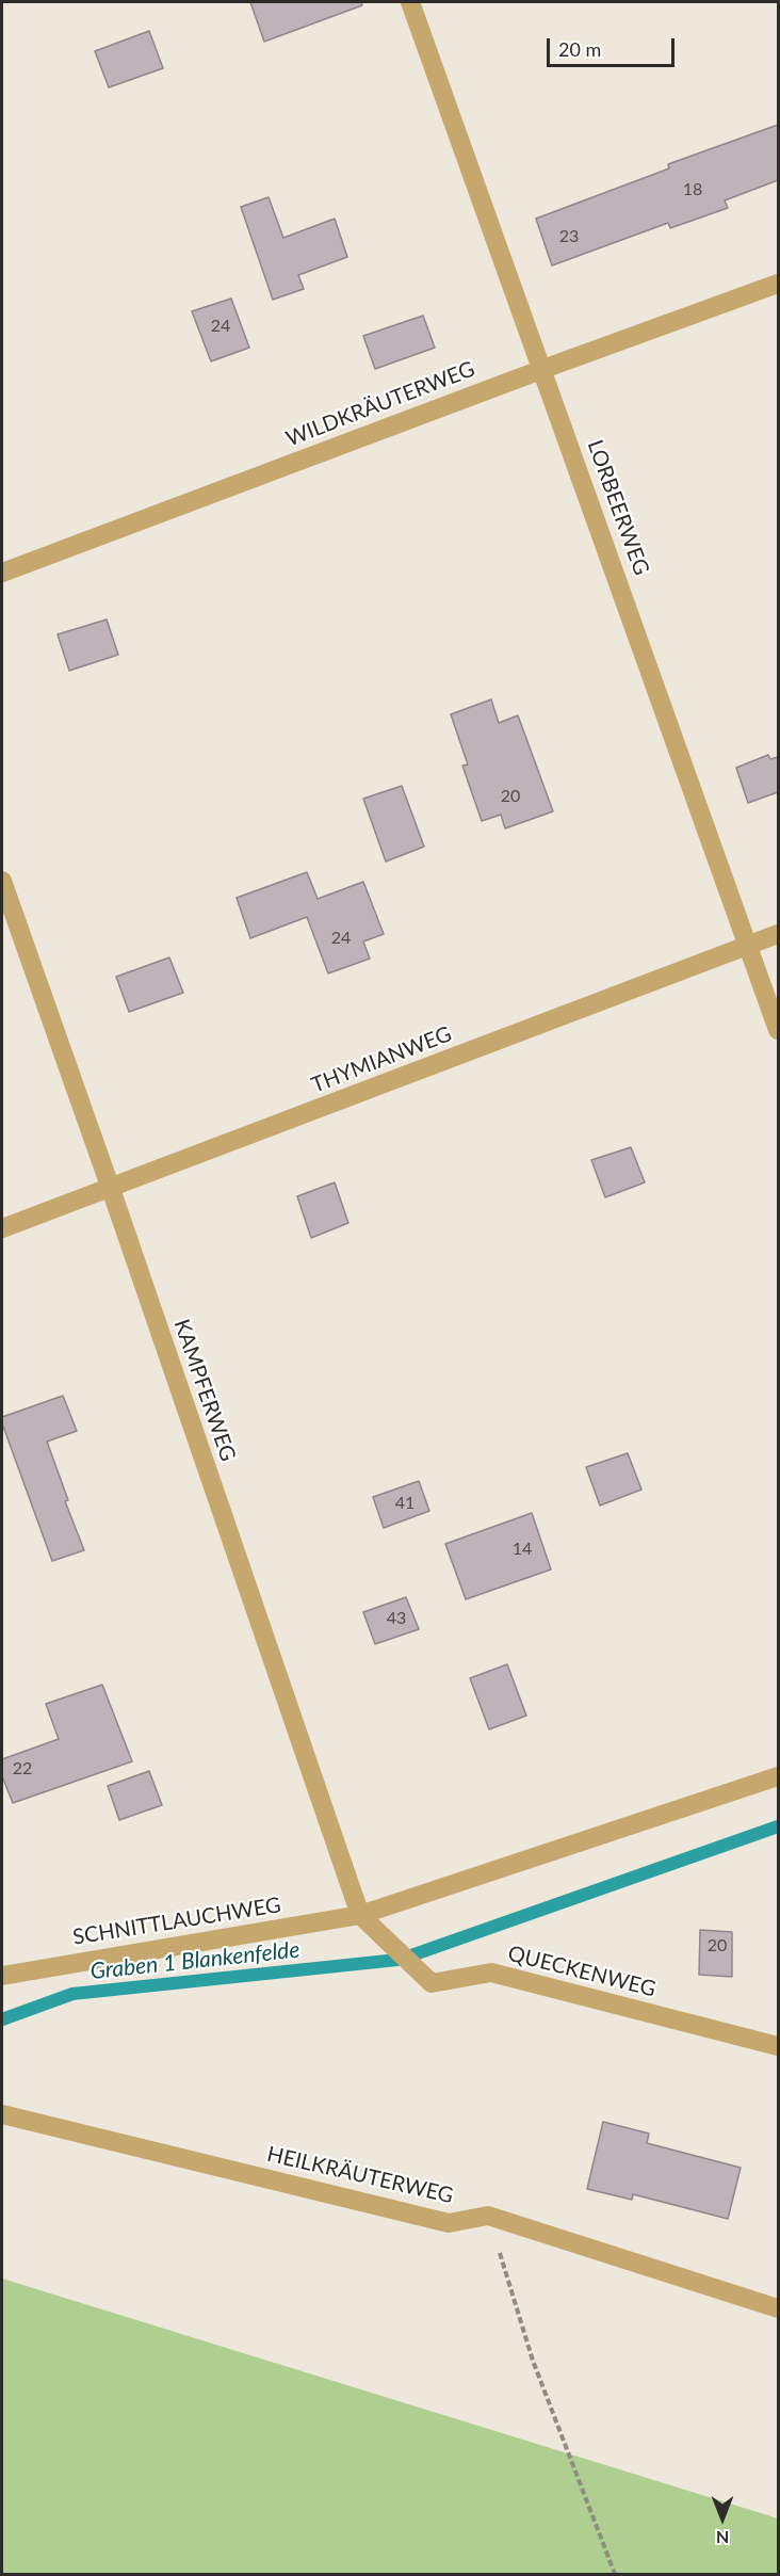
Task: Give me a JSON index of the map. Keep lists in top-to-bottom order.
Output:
{
  "streets": {
    "lane": [
      "WILDKRÄUTERWEG",
      "LORBEERWEG",
      "THYMIANWEG",
      "KAMPFERWEG",
      "SCHNITTLAUCHWEG",
      "QUECKENWEG",
      "HEILKRÄUTERWEG"
    ]
  },
  "crossings": [
    ["WILDKRÄUTERWEG", "LORBEERWEG"],
    ["LORBEERWEG", "THYMIANWEG"],
    ["THYMIANWEG", "KAMPFERWEG"],
    ["KAMPFERWEG", "SCHNITTLAUCHWEG"],
    ["KAMPFERWEG", "QUECKENWEG"],
    ["SCHNITTLAUCHWEG", "QUECKENWEG"]
  ],
  "water": ["Graben 1 Blankenfelde"],
  "house_numbers": [
    "18",
    "23",
    "24",
    "20",
    "24",
    "41",
    "14",
    "43",
    "22",
    "20"
  ],
  "scale_bar": "20 m",
  "north": "bottom"
}
